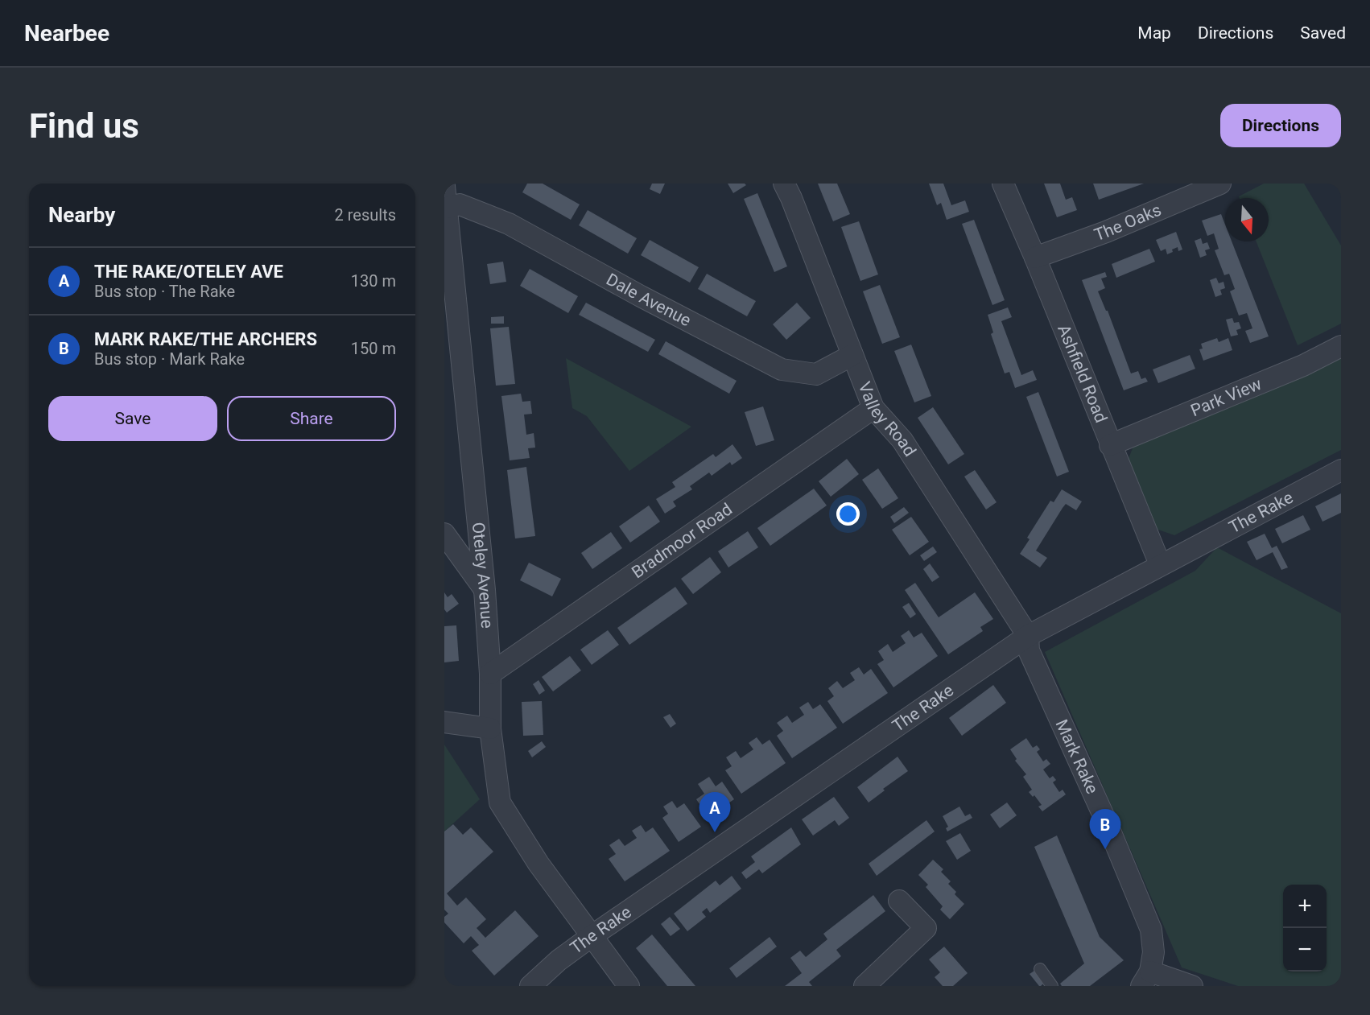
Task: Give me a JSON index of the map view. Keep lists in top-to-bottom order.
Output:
{
  "streets": {
    "street": [
      "The Oaks",
      "Dale Avenue",
      "Ashfield Road",
      "Park View",
      "Valley Road",
      "The Rake",
      "Bradmoor Road",
      "Oteley Avenue",
      "Mark Rake"
    ]
  },
  "crossings": [
    ["The Oaks", "Ashfield Road"],
    ["Dale Avenue", "Valley Road"],
    ["Dale Avenue", "Oteley Avenue"],
    ["Ashfield Road", "Park View"],
    ["Ashfield Road", "The Rake"],
    ["Valley Road", "The Rake"],
    ["Valley Road", "Bradmoor Road"],
    ["Valley Road", "Mark Rake"],
    ["The Rake", "Oteley Avenue"],
    ["The Rake", "Mark Rake"],
    ["Bradmoor Road", "Oteley Avenue"]
  ],
  "north": "bottom",
  "page": {
    "header": "Nearbee",
    "nav": ["Map", "Directions", "Saved"],
    "buttons": [
      "Directions",
      ["Save", "Share"]
    ],
    "title": "Find us",
    "heading": ["Nearby", "2 results"],
    "list": [
      {
        "mark": "A",
        "name": "THE RAKE/OTELEY AVE",
        "note": "Bus stop · The Rake",
        "value": "130 m"
      },
      {
        "mark": "B",
        "name": "MARK RAKE/THE ARCHERS",
        "note": "Bus stop · Mark Rake",
        "value": "150 m"
      }
    ],
    "pins": ["A", "B"],
    "map_buttons": ["+", "−"]
  }
}
